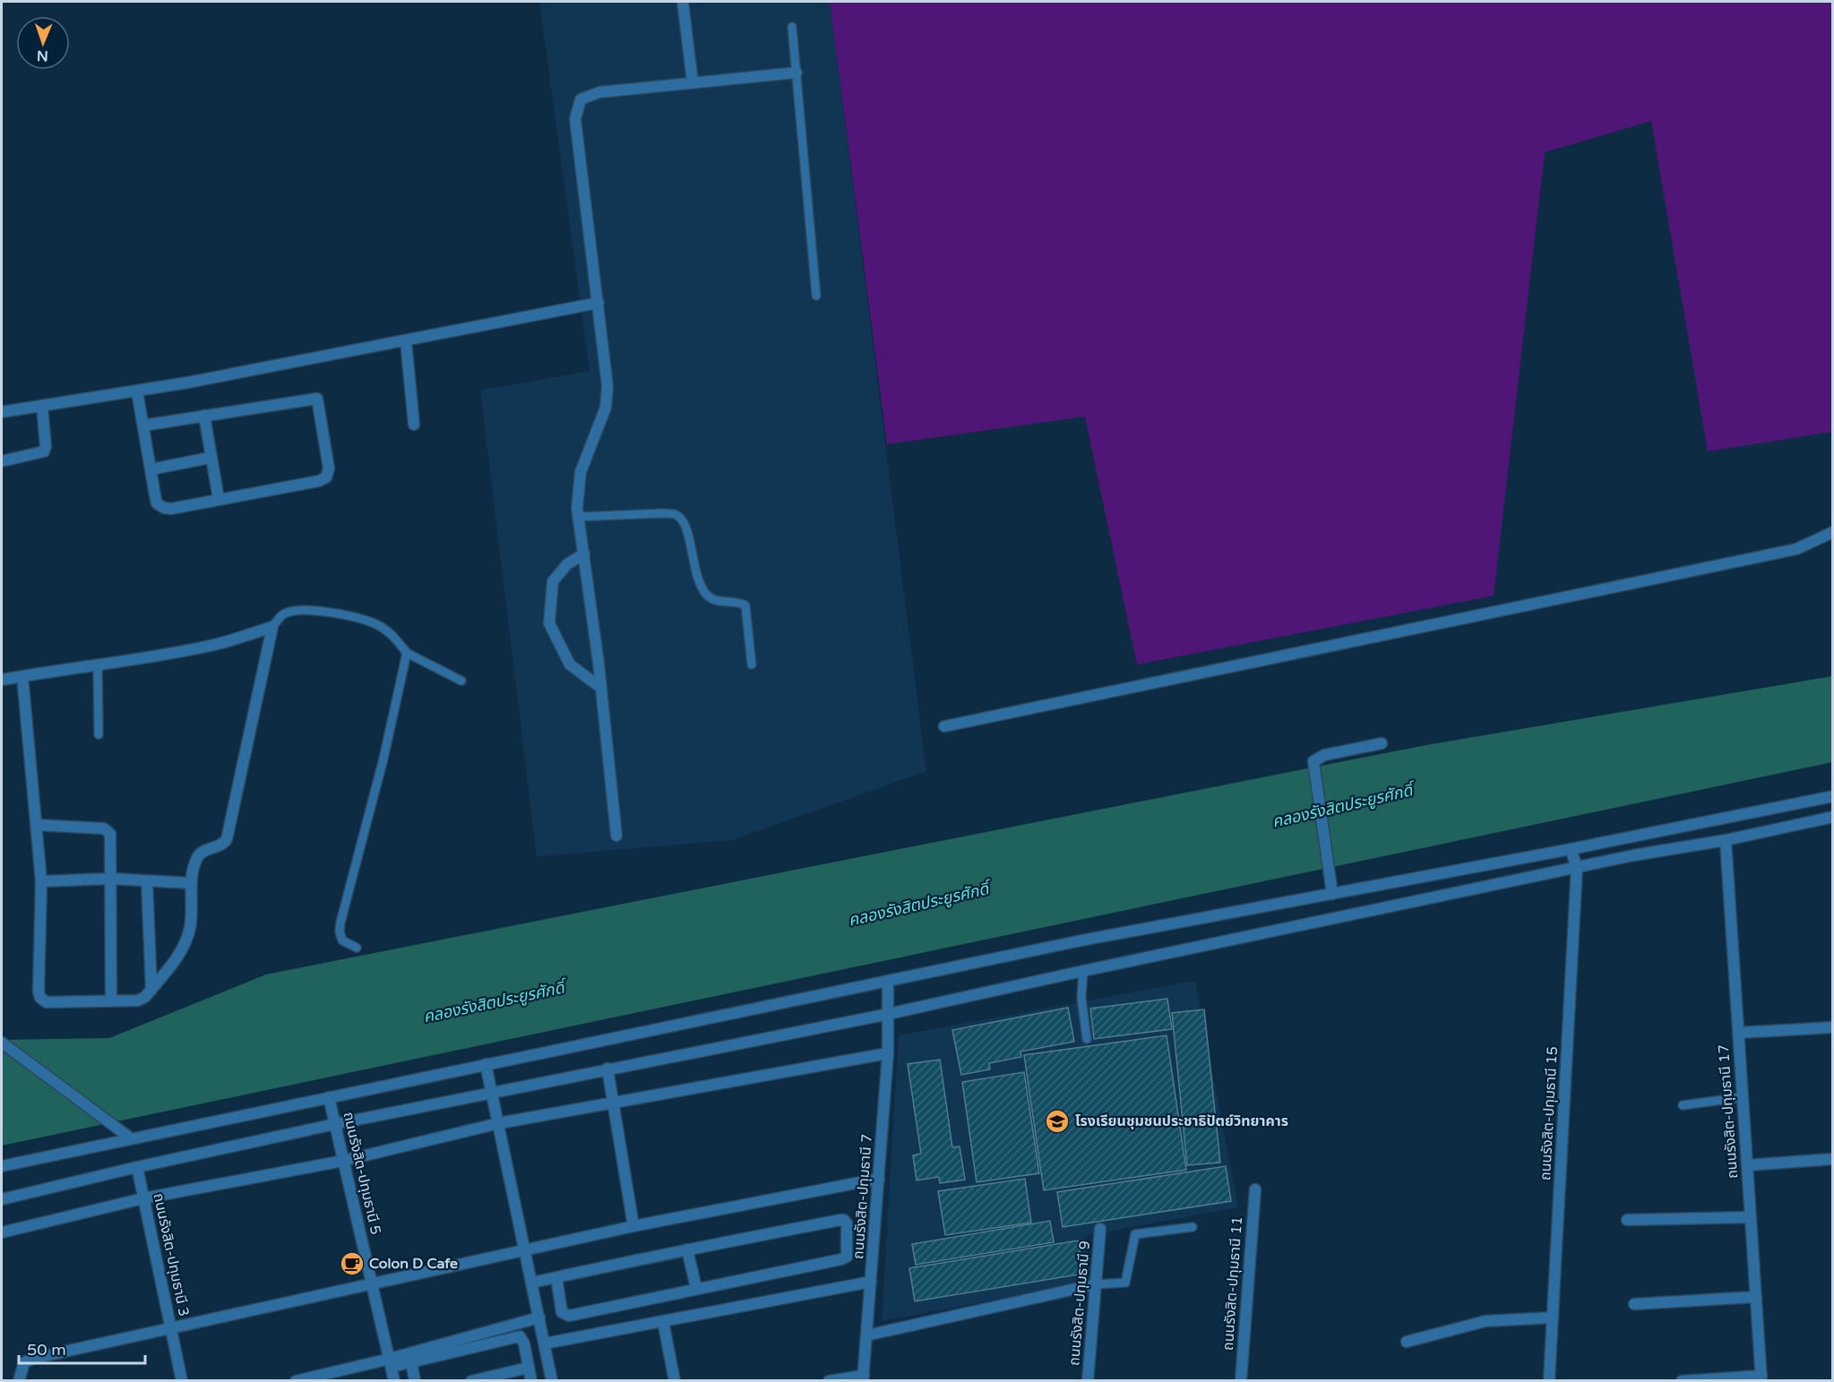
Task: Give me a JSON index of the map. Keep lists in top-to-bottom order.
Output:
{
  "streets": {
    "street": [
      "ถนนรังสิต-ปทุมธานี 17",
      "ถนนรังสิต-ปทุมธานี 15",
      "ถนนรังสิต-ปทุมธานี 5",
      "ถนนรังสิต-ปทุมธานี 7",
      "ถนนรังสิต-ปทุมธานี 3",
      "ถนนรังสิต-ปทุมธานี 11",
      "ถนนรังสิต-ปทุมธานี 9"
    ]
  },
  "water": ["คลองรังสิตประยูรศักดิ์"],
  "places": {
    "school or university": ["โรงเรียนชุมชนประชาธิปัตย์วิทยาคาร"],
    "cafe": ["Colon D Cafe"]
  },
  "scale_bar": "50 m",
  "north": "bottom"
}
